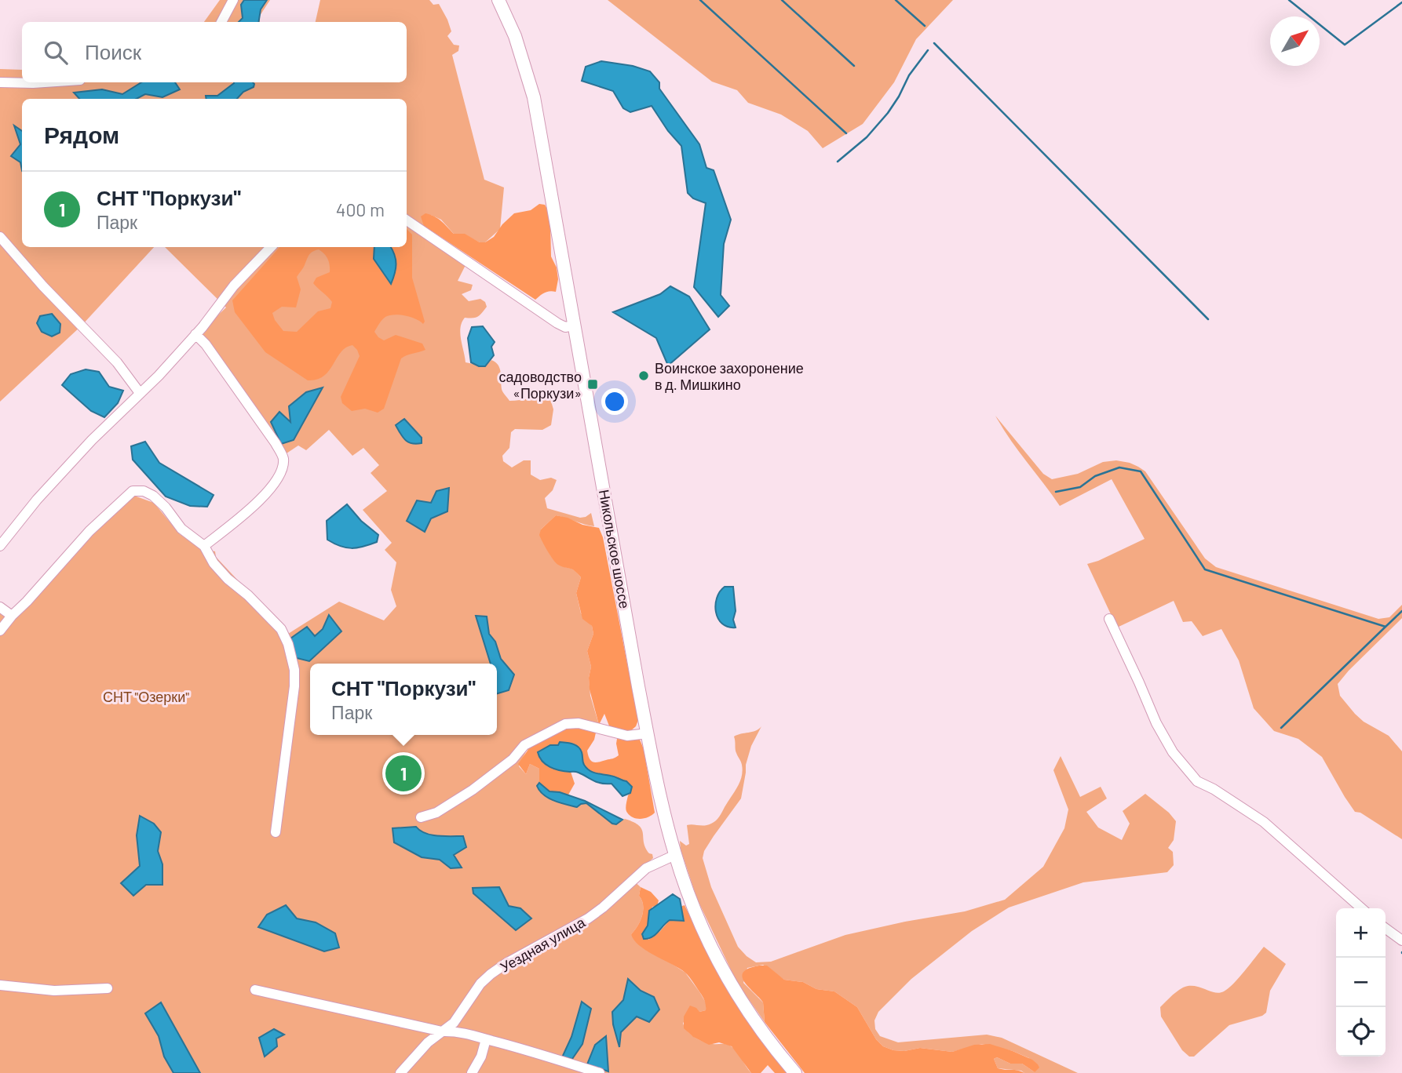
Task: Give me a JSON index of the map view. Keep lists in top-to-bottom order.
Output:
{
  "streets": {
    "main road": ["Никольское шоссе"],
    "street": ["Уездная улица"]
  },
  "crossings": [
    ["Никольское шоссе", "Уездная улица"]
  ],
  "parks": ["СНТ \"Озерки\""],
  "places": {
    "other": ["Воинское захоронение в д. Мишкино"],
    "transit": ["садоводство «Поркузи»"]
  },
  "north": "top right",
  "page": {
    "search": "Поиск",
    "heading": "Рядом",
    "list": [
      {
        "mark": "1",
        "name": "СНТ \"Поркузи\"",
        "note": "Парк",
        "value": "400 m"
      }
    ],
    "popup": ["СНТ \"Поркузи\"", "Парк"],
    "pins": "1",
    "map_buttons": ["+", "−"]
  }
}
